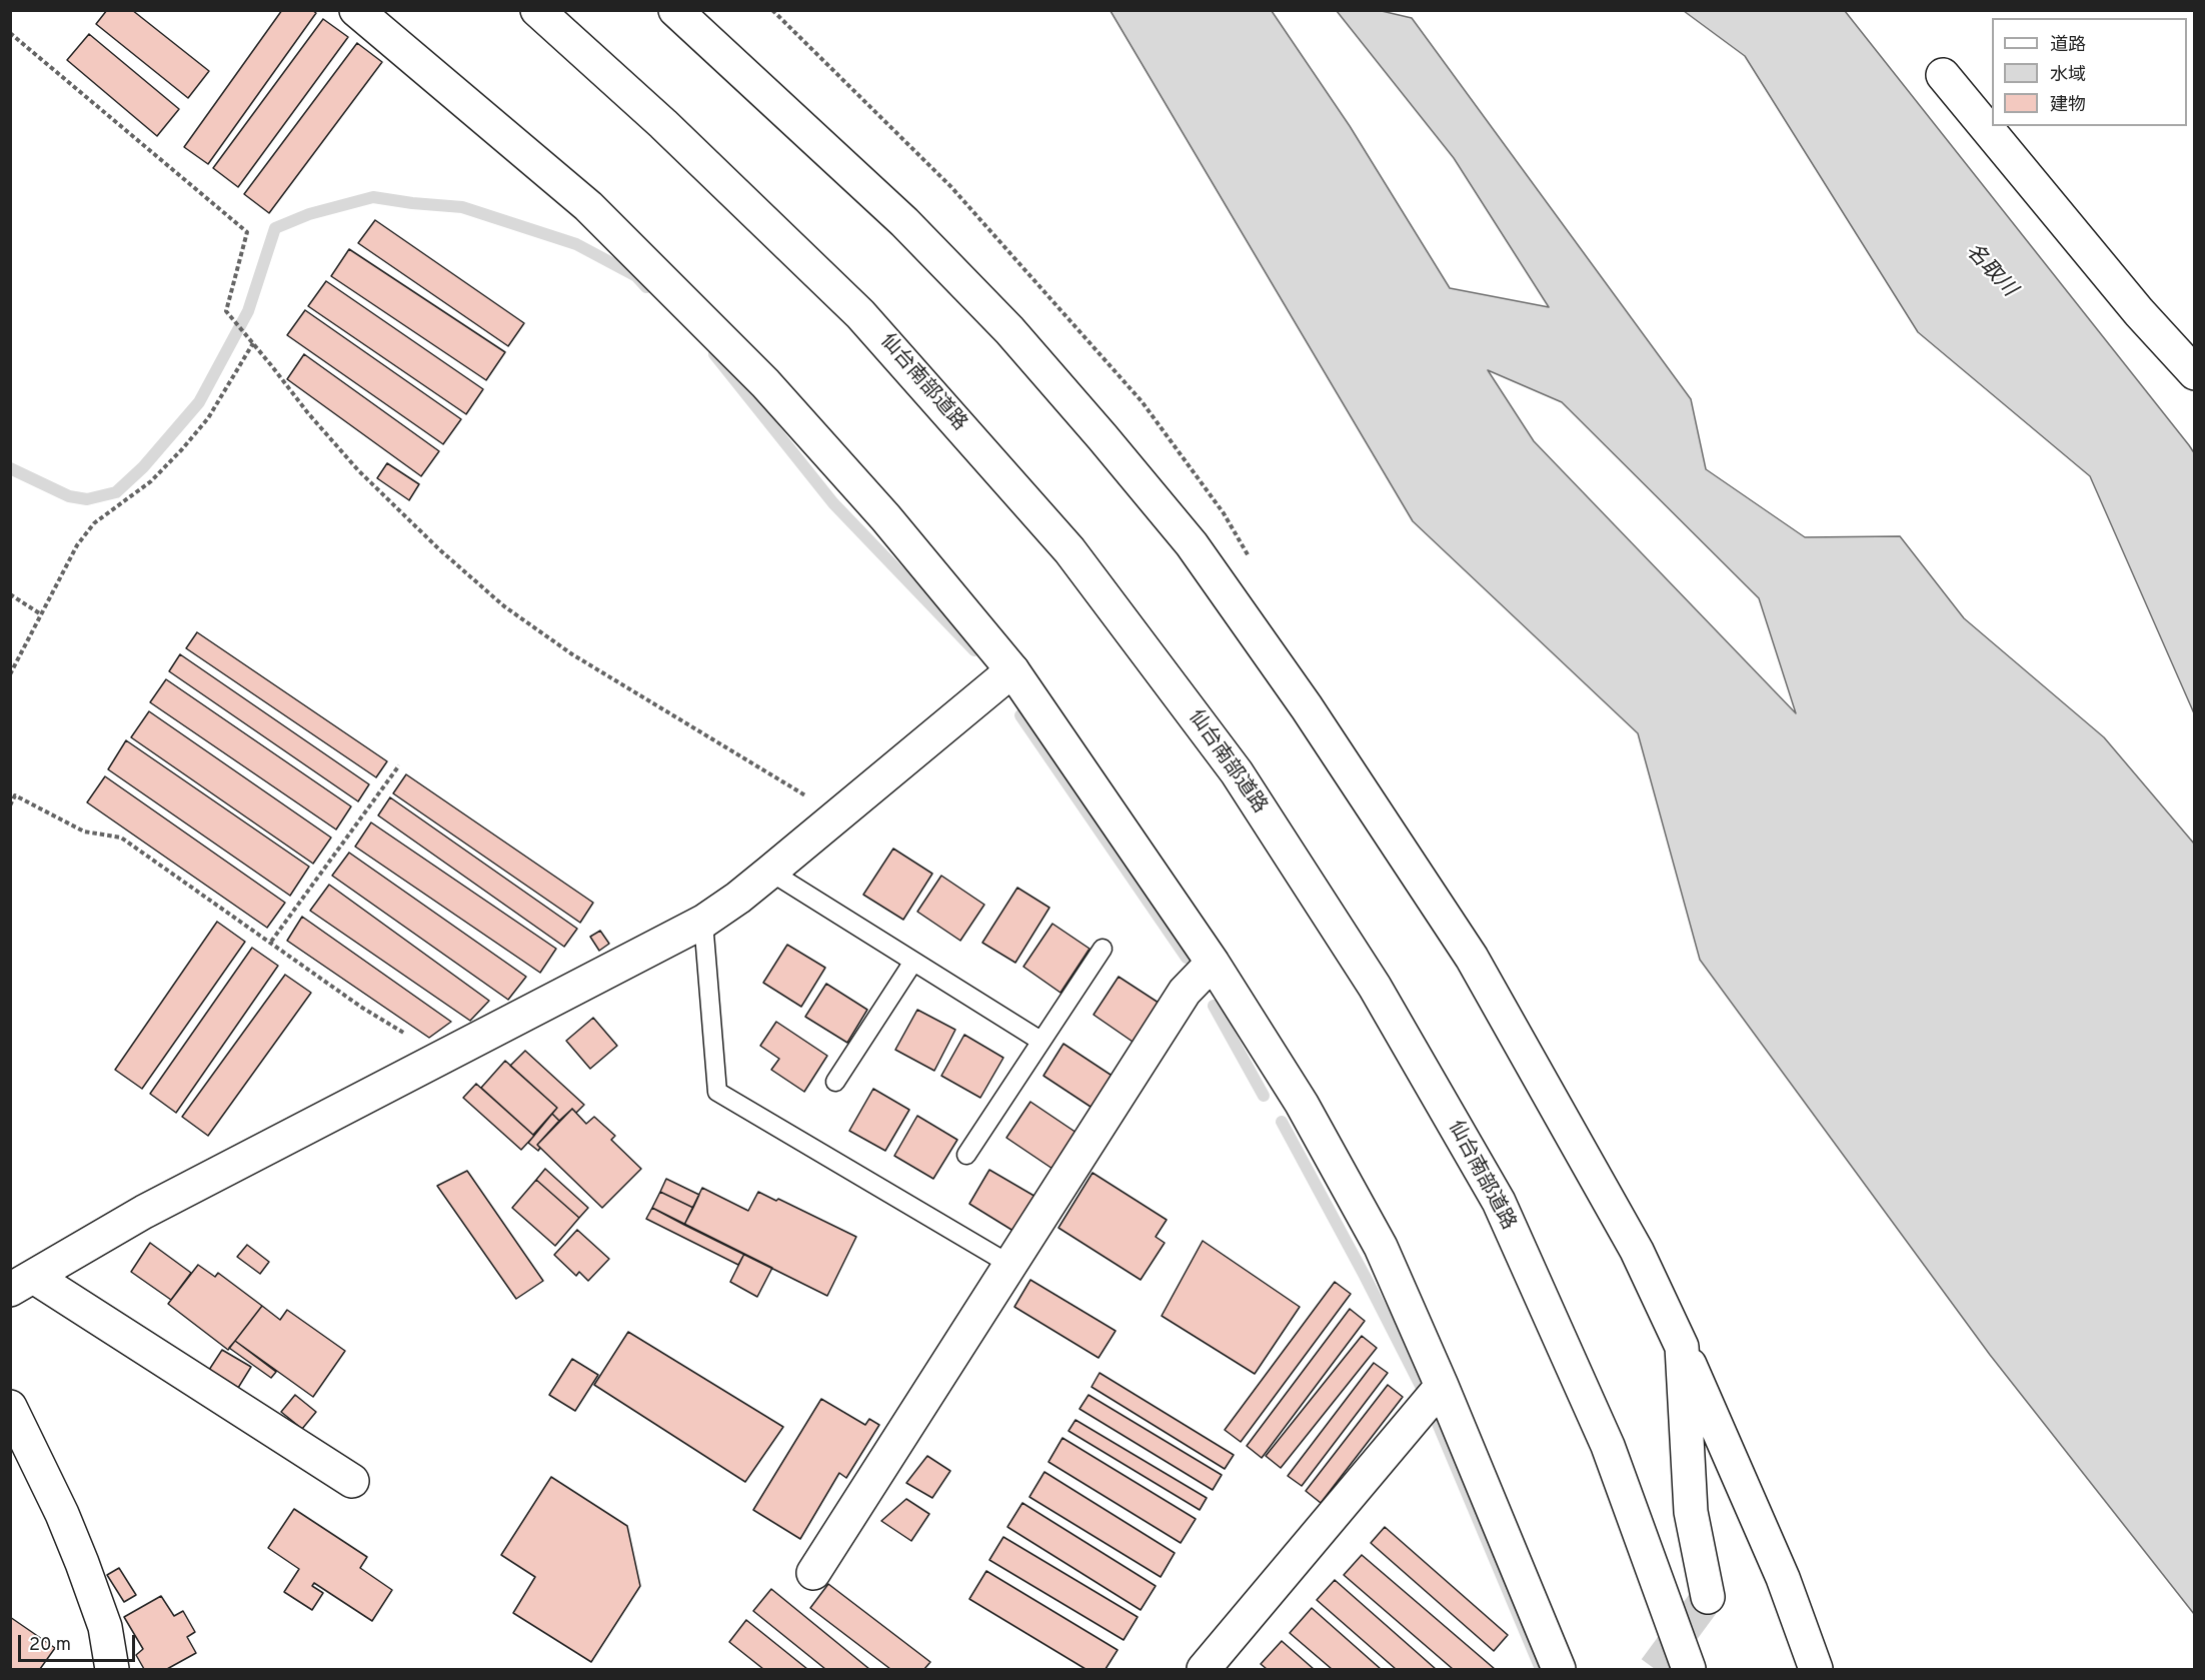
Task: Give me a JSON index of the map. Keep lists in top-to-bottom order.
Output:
{
  "streets": {
    "main road": ["仙台南部道路"]
  },
  "water": ["名取川"],
  "legend": ["道路", "水域", "建物"],
  "scale_bar": "20 m"
}
